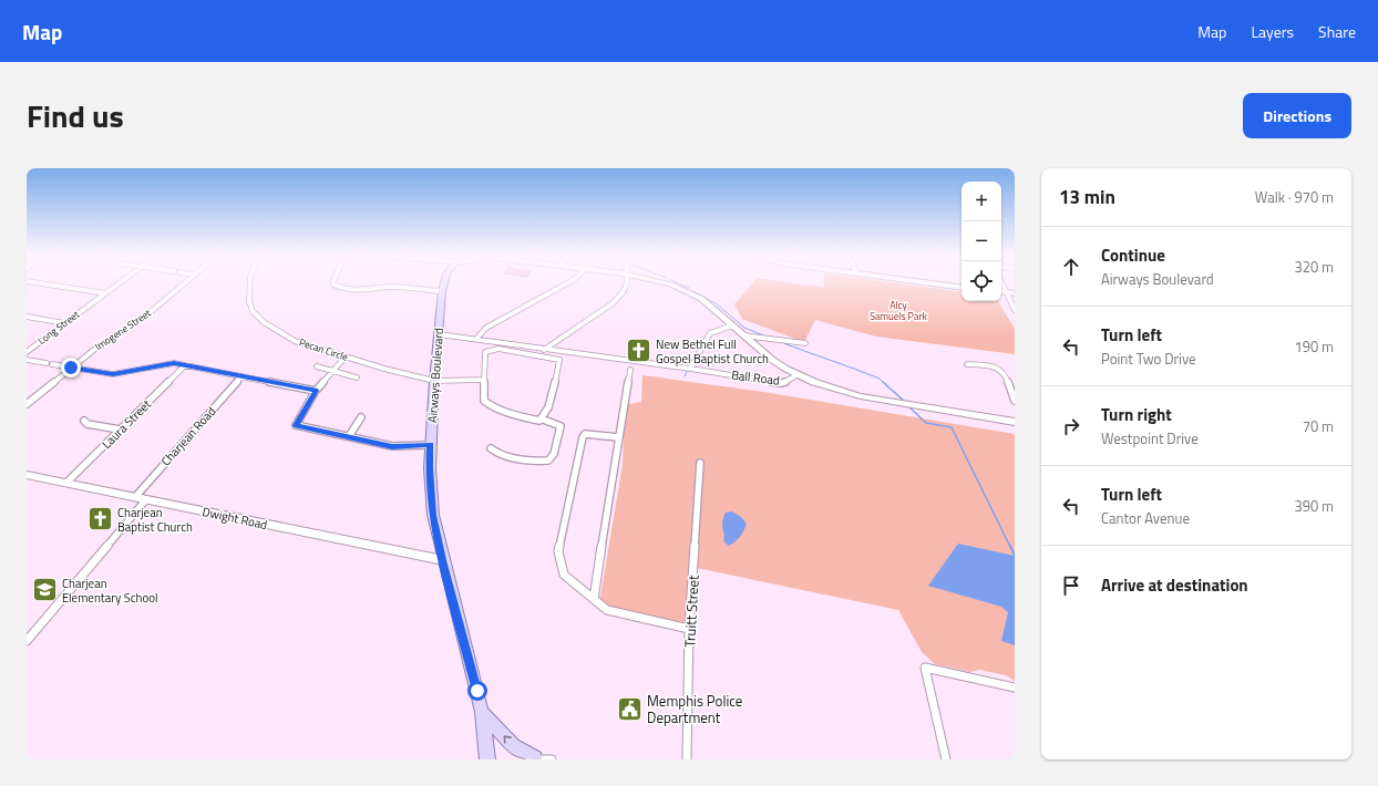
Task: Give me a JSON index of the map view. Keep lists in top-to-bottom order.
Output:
{
  "streets": {
    "main road": ["Airways Boulevard", "Ball Road", "Dwight Road"],
    "street": [
      "Long Street",
      "Imogene Street",
      "Pecan Circle",
      "Laura Street",
      "Charjean Road",
      "Truitt Street"
    ]
  },
  "crossings": [
    ["Pecan Circle", "Airways Boulevard"],
    ["Airways Boulevard", "Ball Road"],
    ["Airways Boulevard", "Dwight Road"],
    ["Laura Street", "Dwight Road"],
    ["Charjean Road", "Dwight Road"]
  ],
  "parks": ["Alcy Samuels Park"],
  "places": {
    "church": ["New Bethel Full Gospel Baptist Church", "Charjean Baptist Church"],
    "school or university": ["Charjean Elementary School"],
    "public building": ["Memphis Police Department"]
  },
  "page": {
    "header": "Map",
    "nav": ["Map", "Layers", "Share"],
    "title": "Find us",
    "buttons": "Directions",
    "heading": ["13 min", "Walk · 970 m"],
    "map_buttons": ["+", "−"],
    "list": [
      ["Continue", "Airways Boulevard", "320 m"],
      ["Turn left", "Point Two Drive", "190 m"],
      ["Turn right", "Westpoint Drive", "70 m"],
      ["Turn left", "Cantor Avenue", "390 m"],
      "Arrive at destination"
    ]
  }
}
